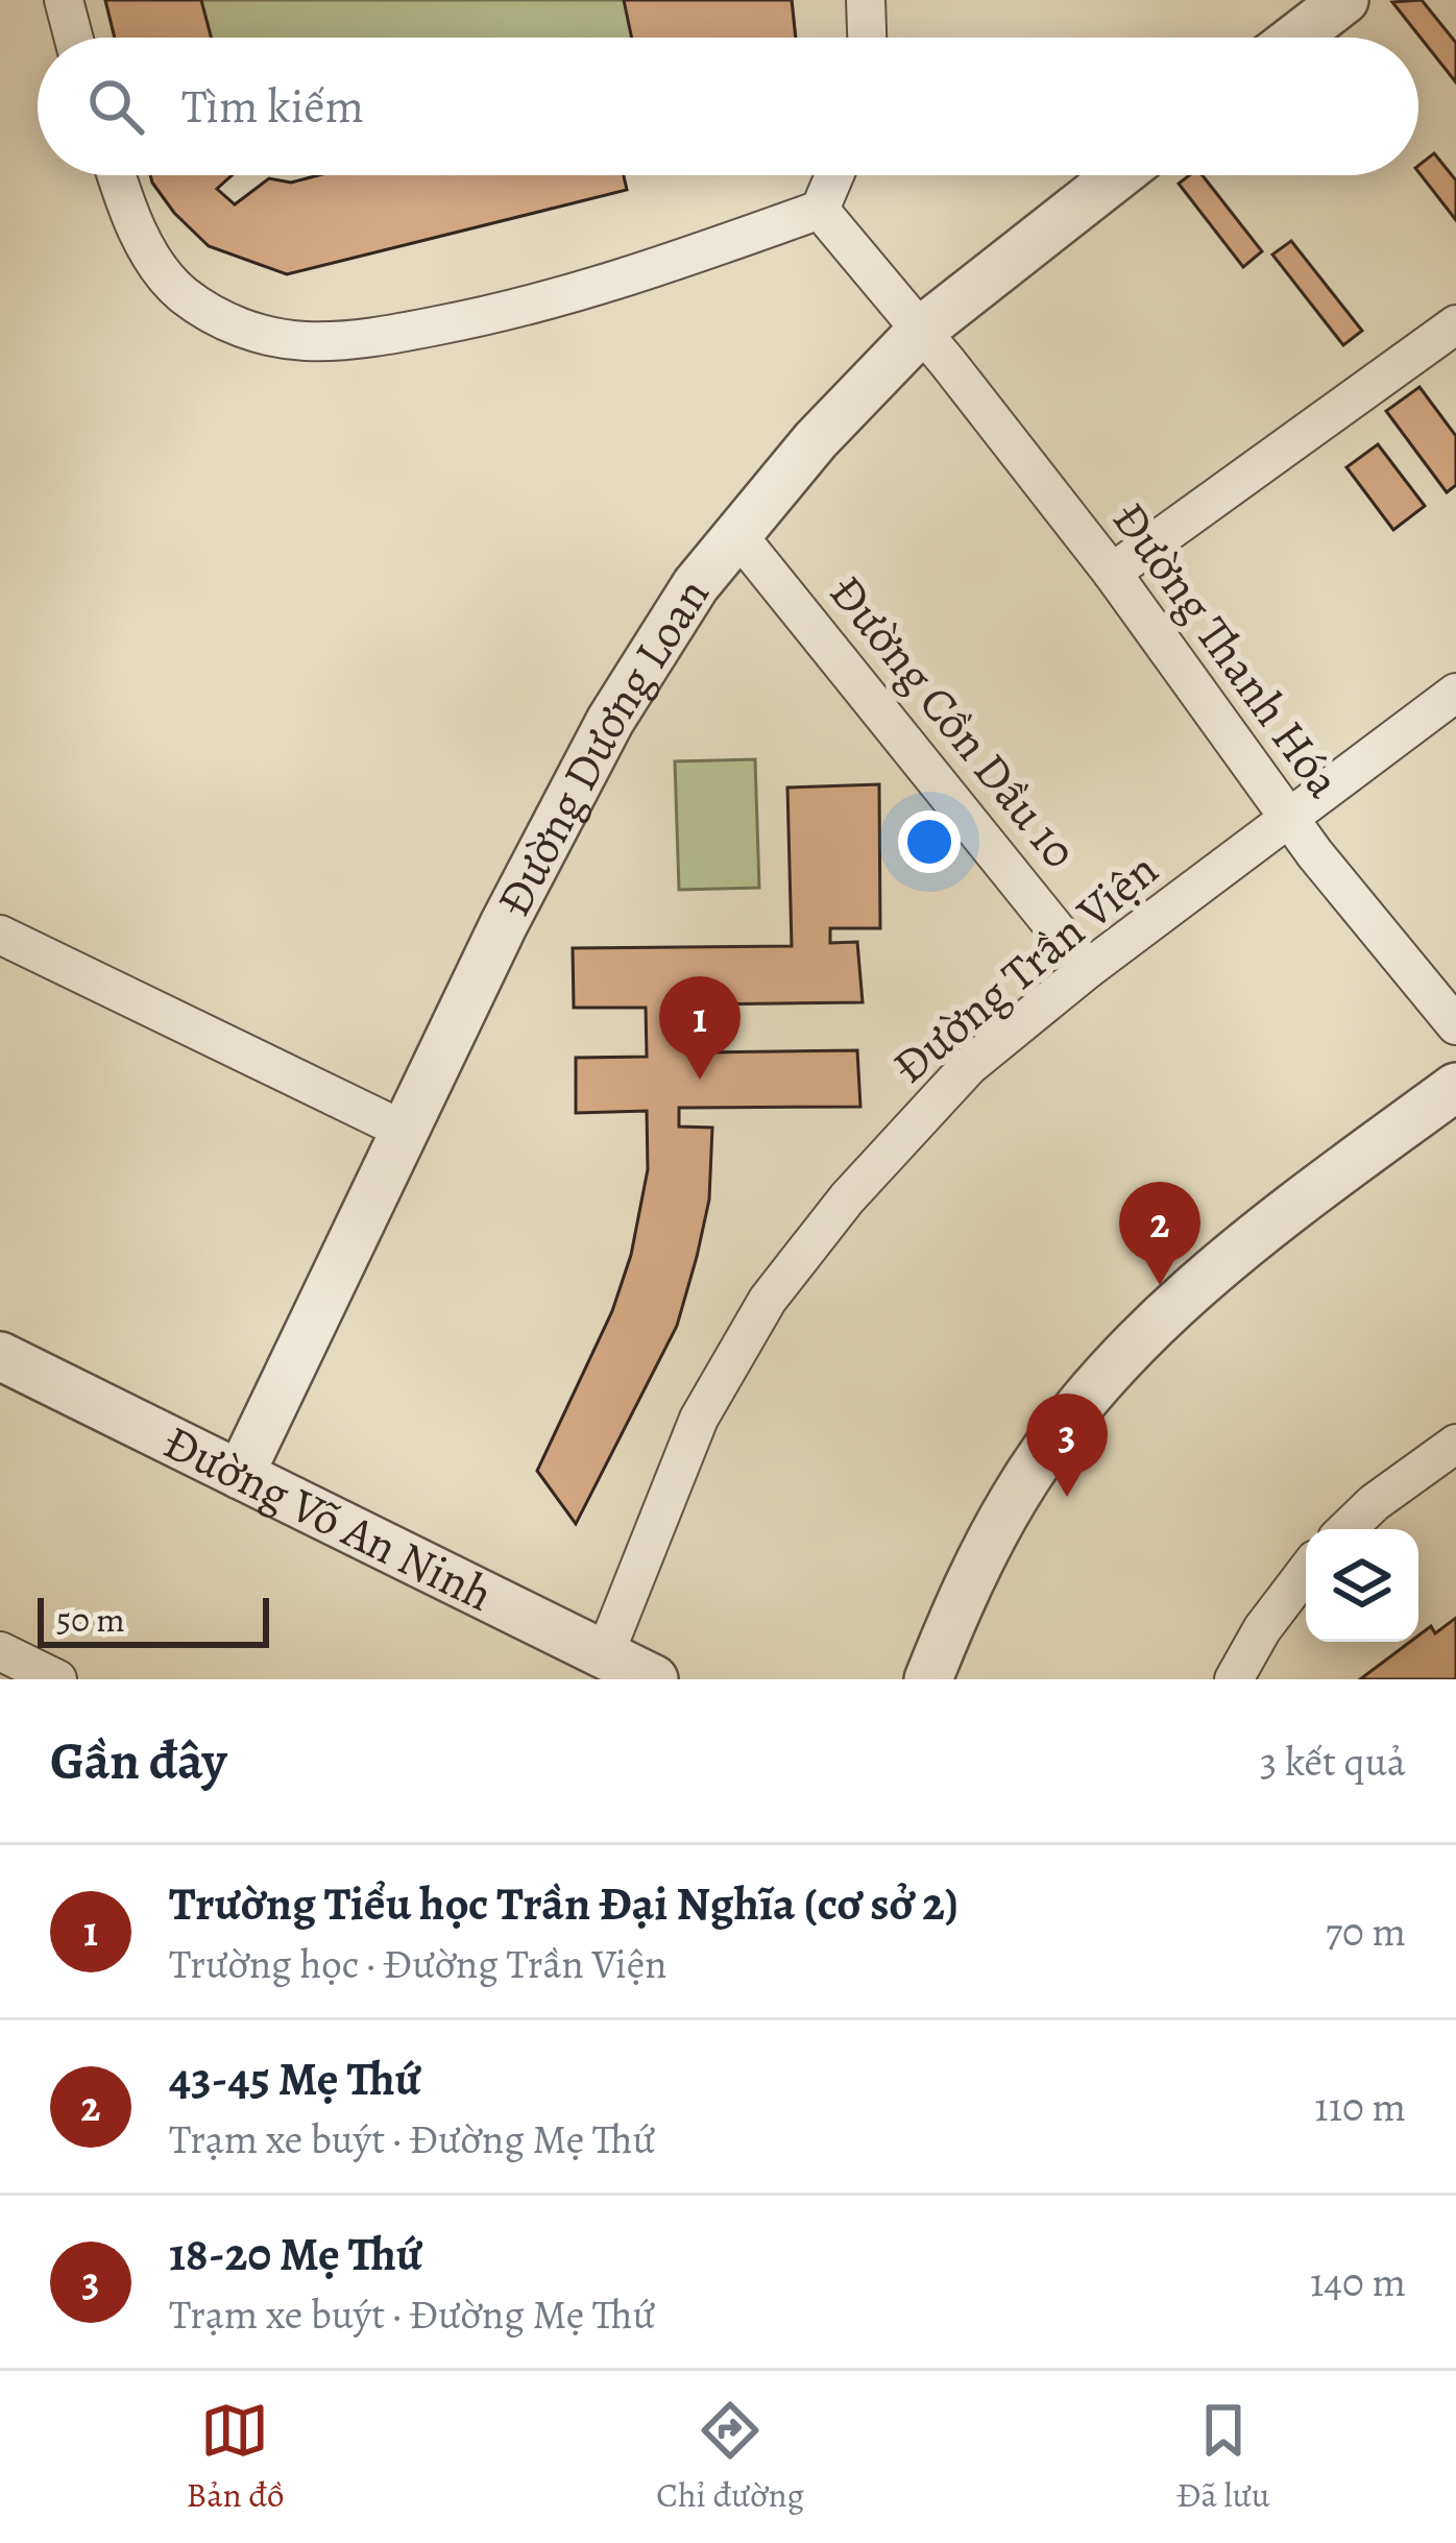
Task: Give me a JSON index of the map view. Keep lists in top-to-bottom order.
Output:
{
  "streets": {
    "street": [
      "Đường Thanh Hóa",
      "Đường Cồn Dầu 10",
      "Đường Dương Loan",
      "Đường Trần Viện",
      "Đường Võ An Ninh"
    ]
  },
  "crossings": [
    ["Đường Thanh Hóa", "Đường Dương Loan"],
    ["Đường Thanh Hóa", "Đường Trần Viện"],
    ["Đường Cồn Dầu 10", "Đường Dương Loan"],
    ["Đường Cồn Dầu 10", "Đường Trần Viện"],
    ["Đường Dương Loan", "Đường Võ An Ninh"],
    ["Đường Trần Viện", "Đường Võ An Ninh"]
  ],
  "scale_bar": "50 m",
  "page": {
    "search": "Tìm kiếm",
    "pins": ["1", "2", "3"],
    "scale": "50 m",
    "heading": ["Gần đây", "3 kết quả"],
    "list": [
      {
        "mark": "1",
        "name": "Trường Tiểu học Trần Đại Nghĩa (cơ sở 2)",
        "note": "Trường học · Đường Trần Viện",
        "value": "70 m"
      },
      {
        "mark": "2",
        "name": "43-45 Mẹ Thứ",
        "note": "Trạm xe buýt · Đường Mẹ Thứ",
        "value": "110 m"
      },
      {
        "mark": "3",
        "name": "18-20 Mẹ Thứ",
        "note": "Trạm xe buýt · Đường Mẹ Thứ",
        "value": "140 m"
      }
    ],
    "nav": ["Bản đồ", "Chỉ đường", "Đã lưu"]
  }
}
